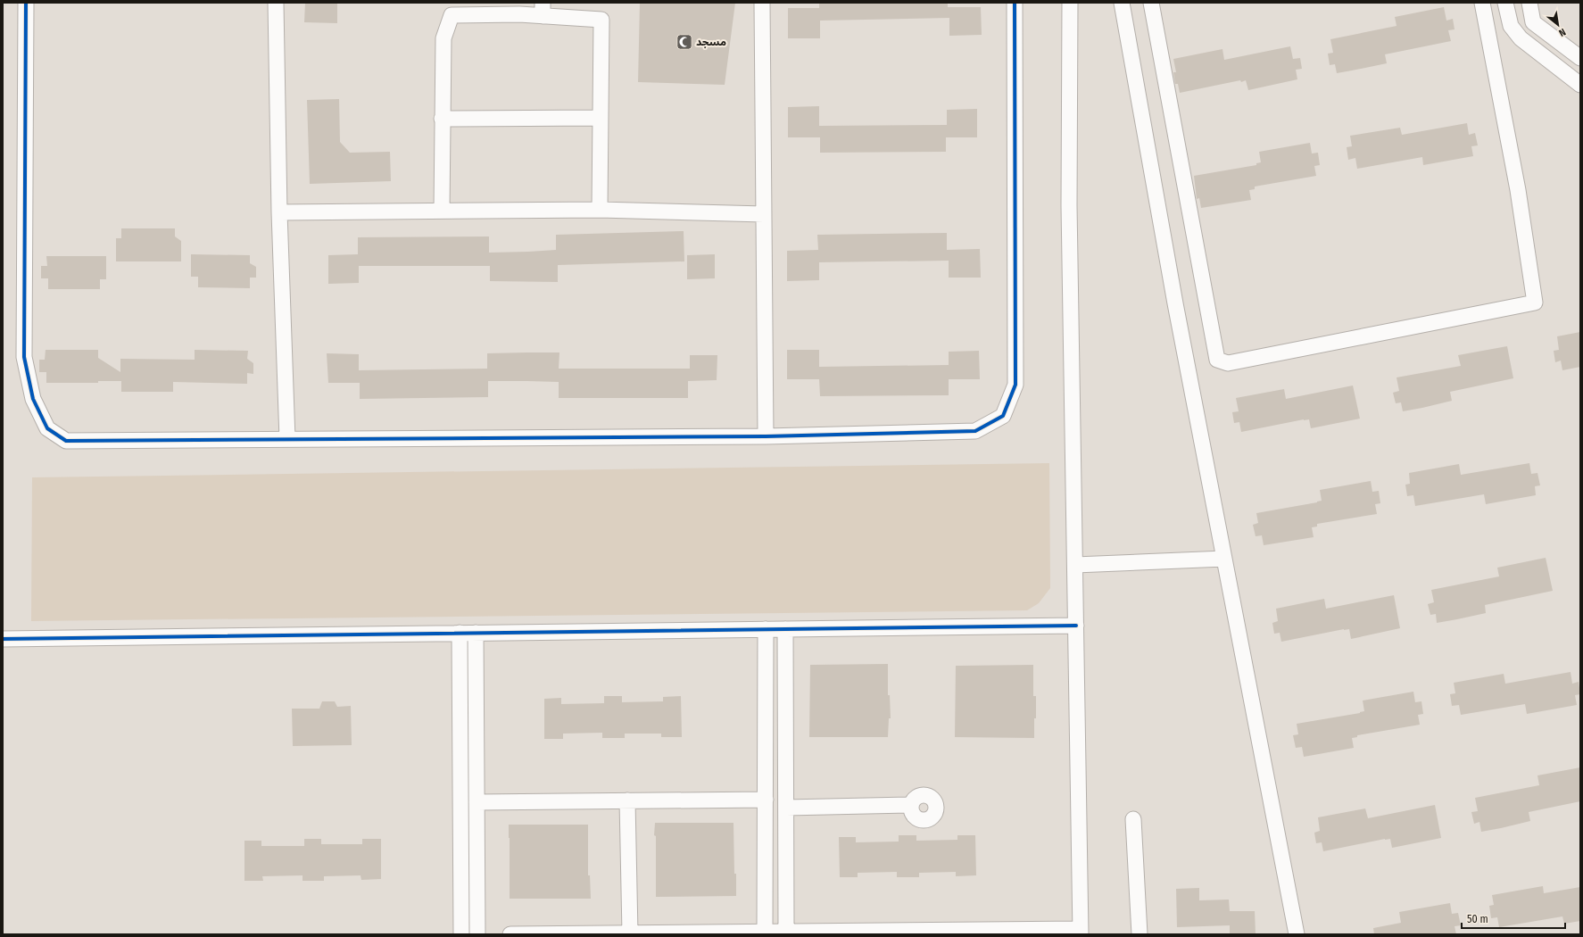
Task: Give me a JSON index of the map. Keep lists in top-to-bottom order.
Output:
{
  "places": {
    "mosque": ["مسجد"]
  },
  "scale_bar": "50 m",
  "north": "bottom right"
}
